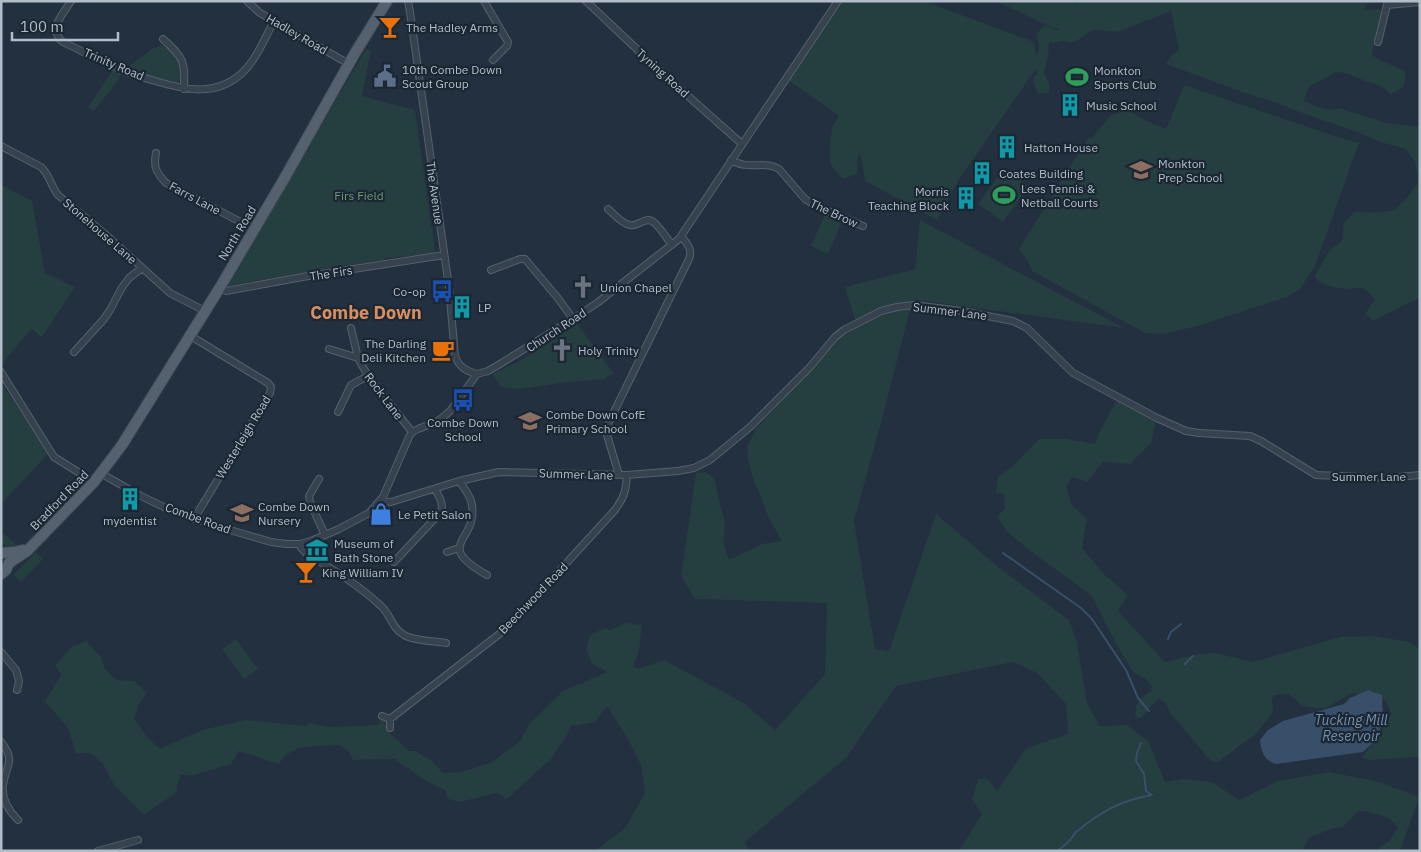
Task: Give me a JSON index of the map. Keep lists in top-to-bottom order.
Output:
{
  "streets": {
    "main road": ["North Road", "Bradford Road"],
    "street": [
      "Hadley Road",
      "Trinity Road",
      "Tyning Road",
      "The Avenue",
      "Farrs Lane",
      "The Brow",
      "Stonehouse Lane",
      "The Firs",
      "Summer Lane",
      "Church Road",
      "Rock Lane",
      "Westerleigh Road",
      "Combe Road",
      "Beechwood Road"
    ]
  },
  "crossings": [
    ["Hadley Road", "Trinity Road"],
    ["Hadley Road", "North Road"],
    ["Tyning Road", "Church Road"],
    ["The Avenue", "The Firs"],
    ["The Avenue", "Church Road"],
    ["Farrs Lane", "North Road"],
    ["The Brow", "Church Road"],
    ["Stonehouse Lane", "North Road"],
    ["North Road", "The Firs"],
    ["North Road", "Westerleigh Road"],
    ["North Road", "Bradford Road"],
    ["North Road", "Combe Road"],
    ["Summer Lane", "Beechwood Road"],
    ["Westerleigh Road", "Combe Road"],
    ["Bradford Road", "Combe Road"]
  ],
  "districts": ["Combe Down"],
  "water": ["Tucking Mill Reservoir"],
  "parks": ["Firs Field"],
  "places": {
    "bar": ["The Hadley Arms", "King William IV"],
    "public building": ["10th Combe Down Scout Group"],
    "sports": ["Monkton Sports Club", "Lees Tennis & Netball Courts"],
    "building": [
      "Music School",
      "Hatton House",
      "Coates Building",
      "Morris Teaching Block",
      "LP",
      "mydentist"
    ],
    "school or university": ["Monkton Prep School", "Combe Down CofE Primary School", "Combe Down Nursery"],
    "church": ["Union Chapel", "Holy Trinity"],
    "bus stop": ["Co-op", "Combe Down School"],
    "cafe": ["The Darling Deli Kitchen"],
    "shop": ["Le Petit Salon"],
    "museum": ["Museum of Bath Stone"]
  },
  "scale_bar": "100 m"
}
